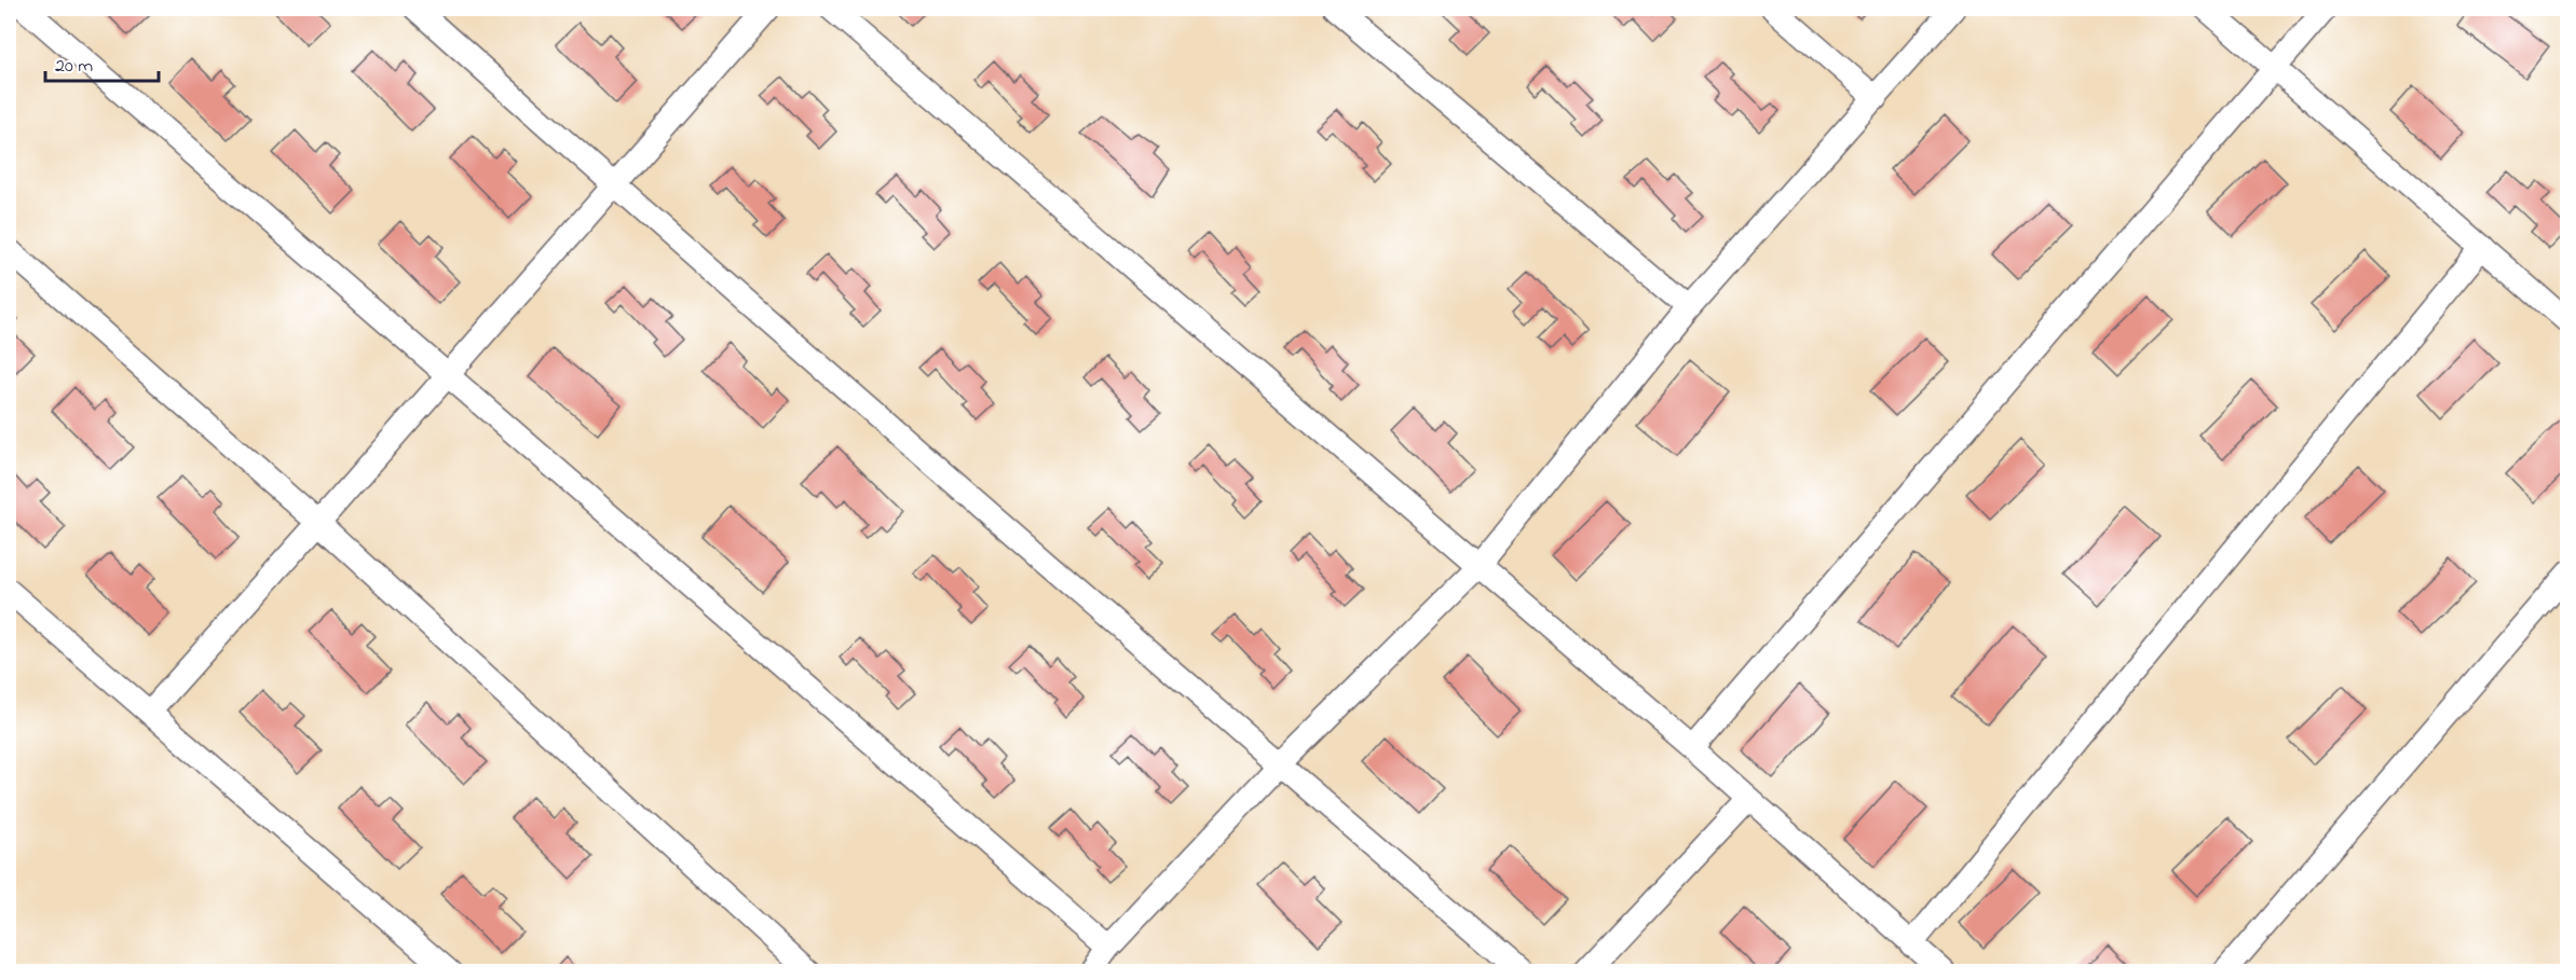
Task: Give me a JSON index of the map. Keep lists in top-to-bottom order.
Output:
{
  "scale_bar": "20 m"
}
